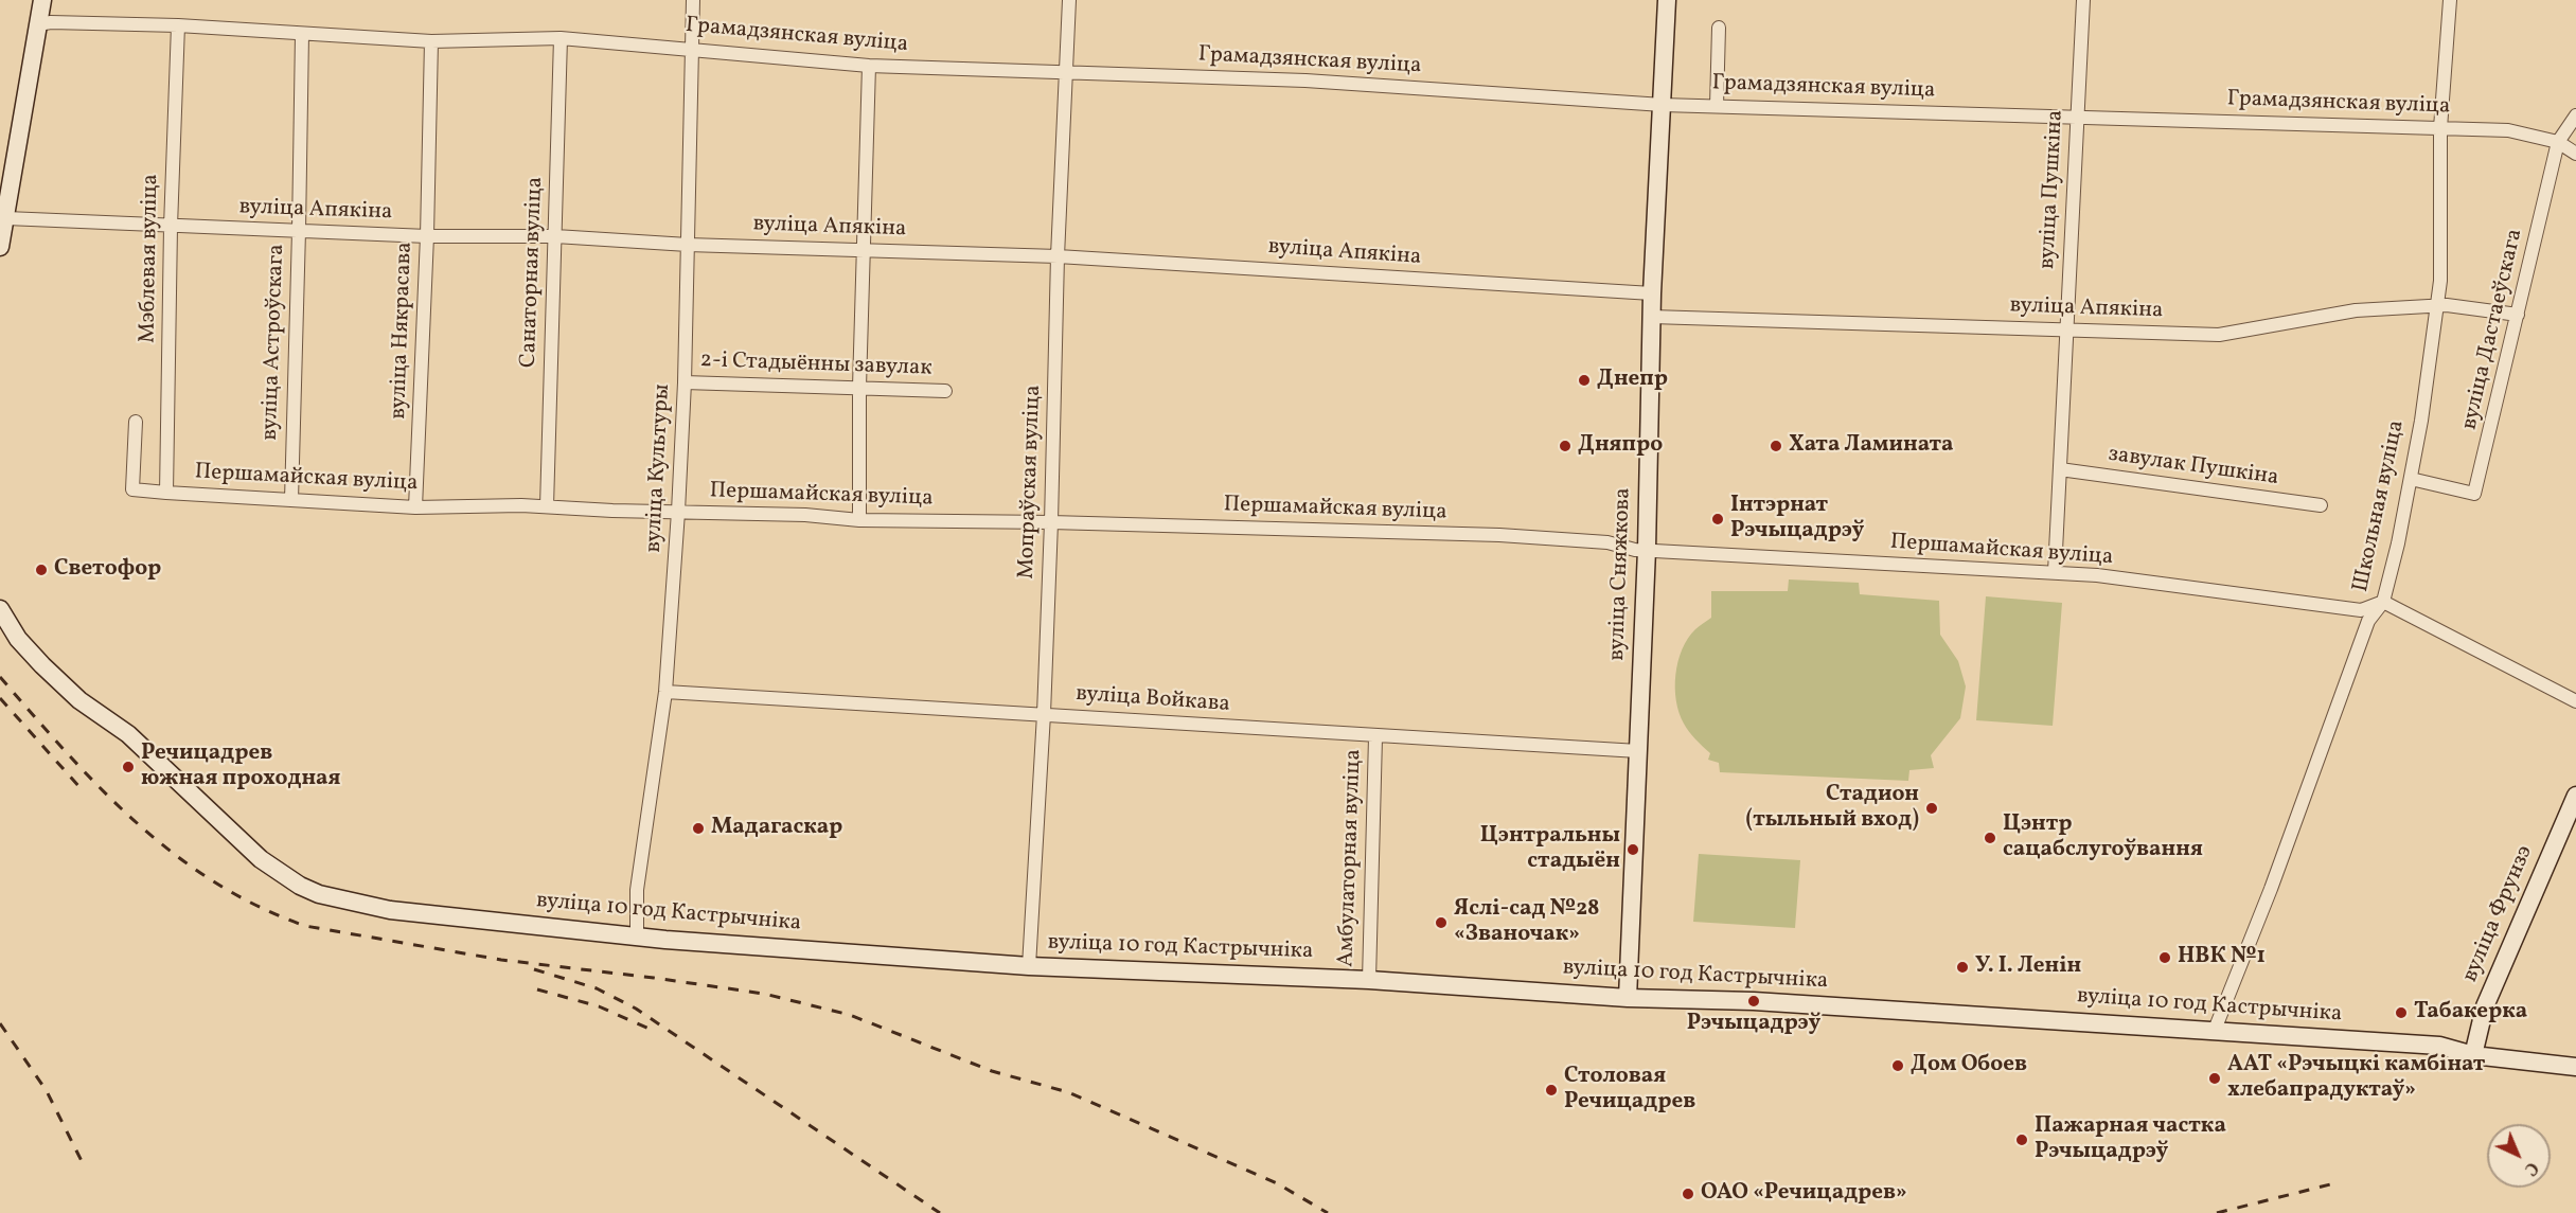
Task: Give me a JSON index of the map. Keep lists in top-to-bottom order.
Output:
{
  "streets": {
    "street": [
      "Грамадзянская вуліца",
      "вуліца Пушкіна",
      "вуліца Апякіна",
      "Мэблевая вуліца",
      "Санаторная вуліца",
      "вуліца Дастаеўскага",
      "вуліца Някрасава",
      "вуліца Астроўскага",
      "2-і Стадыённы завулак",
      "завулак Пушкіна",
      "вуліца Культуры",
      "Першамайская вуліца",
      "Мопраўская вуліца",
      "Школьная вуліца",
      "вуліца Сняжкова",
      "вуліца Войкава",
      "Амбулаторная вуліца",
      "вуліца 10 год Кастрычніка",
      "вуліца Фрунзэ"
    ]
  },
  "crossings": [
    ["Грамадзянская вуліца", "вуліца Пушкіна"],
    ["Грамадзянская вуліца", "Мэблевая вуліца"],
    ["Грамадзянская вуліца", "Санаторная вуліца"],
    ["Грамадзянская вуліца", "вуліца Дастаеўскага"],
    ["Грамадзянская вуліца", "вуліца Някрасава"],
    ["Грамадзянская вуліца", "вуліца Астроўскага"],
    ["Грамадзянская вуліца", "вуліца Культуры"],
    ["Грамадзянская вуліца", "Мопраўская вуліца"],
    ["Грамадзянская вуліца", "Школьная вуліца"],
    ["Грамадзянская вуліца", "вуліца Сняжкова"],
    ["вуліца Пушкіна", "вуліца Апякіна"],
    ["вуліца Пушкіна", "завулак Пушкіна"],
    ["вуліца Пушкіна", "Першамайская вуліца"],
    ["вуліца Апякіна", "Мэблевая вуліца"],
    ["вуліца Апякіна", "Санаторная вуліца"],
    ["вуліца Апякіна", "вуліца Дастаеўскага"],
    ["вуліца Апякіна", "вуліца Някрасава"],
    ["вуліца Апякіна", "вуліца Астроўскага"],
    ["вуліца Апякіна", "вуліца Культуры"],
    ["вуліца Апякіна", "Мопраўская вуліца"],
    ["вуліца Апякіна", "Школьная вуліца"],
    ["вуліца Апякіна", "вуліца Сняжкова"],
    ["Мэблевая вуліца", "Першамайская вуліца"],
    ["Санаторная вуліца", "Першамайская вуліца"],
    ["вуліца Дастаеўскага", "Школьная вуліца"],
    ["вуліца Някрасава", "Першамайская вуліца"],
    ["вуліца Астроўскага", "Першамайская вуліца"],
    ["2-і Стадыённы завулак", "вуліца Культуры"],
    ["вуліца Культуры", "Першамайская вуліца"],
    ["вуліца Культуры", "вуліца Войкава"],
    ["вуліца Культуры", "вуліца 10 год Кастрычніка"],
    ["Першамайская вуліца", "Мопраўская вуліца"],
    ["Першамайская вуліца", "Школьная вуліца"],
    ["Першамайская вуліца", "вуліца Сняжкова"],
    ["Мопраўская вуліца", "вуліца Войкава"],
    ["Мопраўская вуліца", "вуліца 10 год Кастрычніка"],
    ["Школьная вуліца", "вуліца 10 год Кастрычніка"],
    ["вуліца Сняжкова", "вуліца Войкава"],
    ["вуліца Сняжкова", "вуліца 10 год Кастрычніка"],
    ["вуліца Войкава", "Амбулаторная вуліца"],
    ["Амбулаторная вуліца", "вуліца 10 год Кастрычніка"],
    ["вуліца 10 год Кастрычніка", "вуліца Фрунзэ"]
  ],
  "places": [
    "Днепр",
    "Дняпро",
    "Хата Ламината",
    "Інтэрнат Рэчыцадрэў",
    "Светофор",
    "Речицадрев южная проходная",
    "Стадион (тыльный вход)",
    "Мадагаскар",
    "Цэнтр сацабслугоўвання",
    "Цэнтральны стадыён",
    "Яслі-сад №28 «Званочак»",
    "НВК №1",
    "У. І. Ленін",
    "Рэчыцадрэў",
    "Табакерка",
    "Дом Обоев",
    "ААТ «Рэчыцкі камбінат хлебапрадуктаў»",
    "Столовая Речицадрев",
    "Пажарная частка Рэчыцадрэў",
    "ОАО «Речицадрев»"
  ],
  "north": "bottom right"
}
